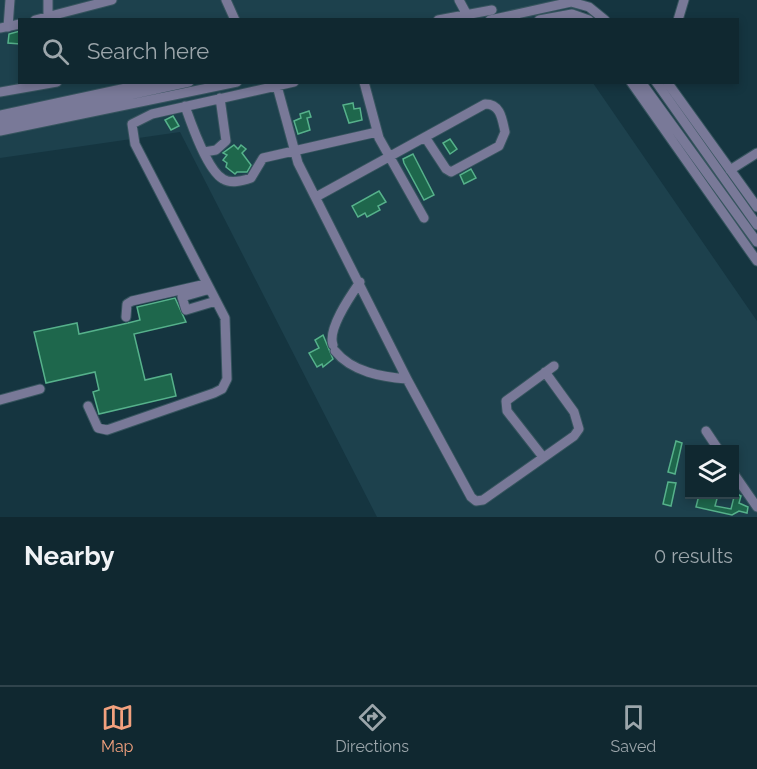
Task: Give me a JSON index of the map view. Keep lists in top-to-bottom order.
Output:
{
  "page": {
    "search": "Search here",
    "heading": ["Nearby", "0 results"],
    "nav": ["Map", "Directions", "Saved"]
  }
}
